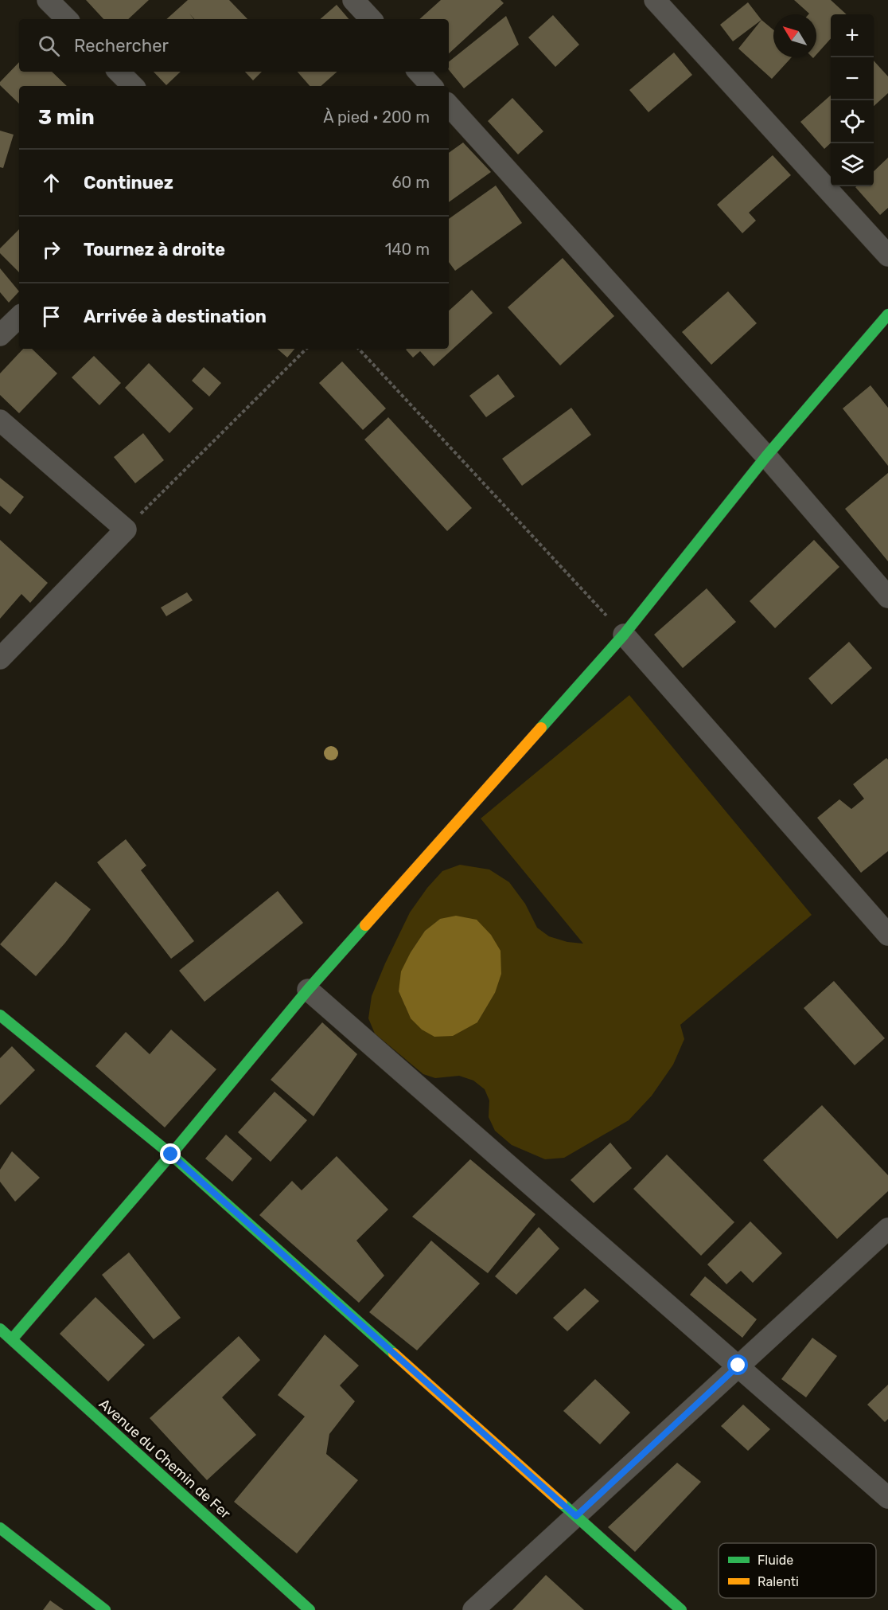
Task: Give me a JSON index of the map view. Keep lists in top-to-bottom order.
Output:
{
  "streets": {
    "street": ["Avenue du Chemin de Fer"]
  },
  "legend": ["Fluide", "Ralenti"],
  "north": "top left",
  "page": {
    "map_buttons": ["+", "−"],
    "search": "Rechercher",
    "heading": ["3 min", "À pied · 200 m"],
    "list": [
      ["Continuez", "60 m"],
      ["Tournez à droite", "140 m"],
      "Arrivée à destination"
    ]
  }
}
